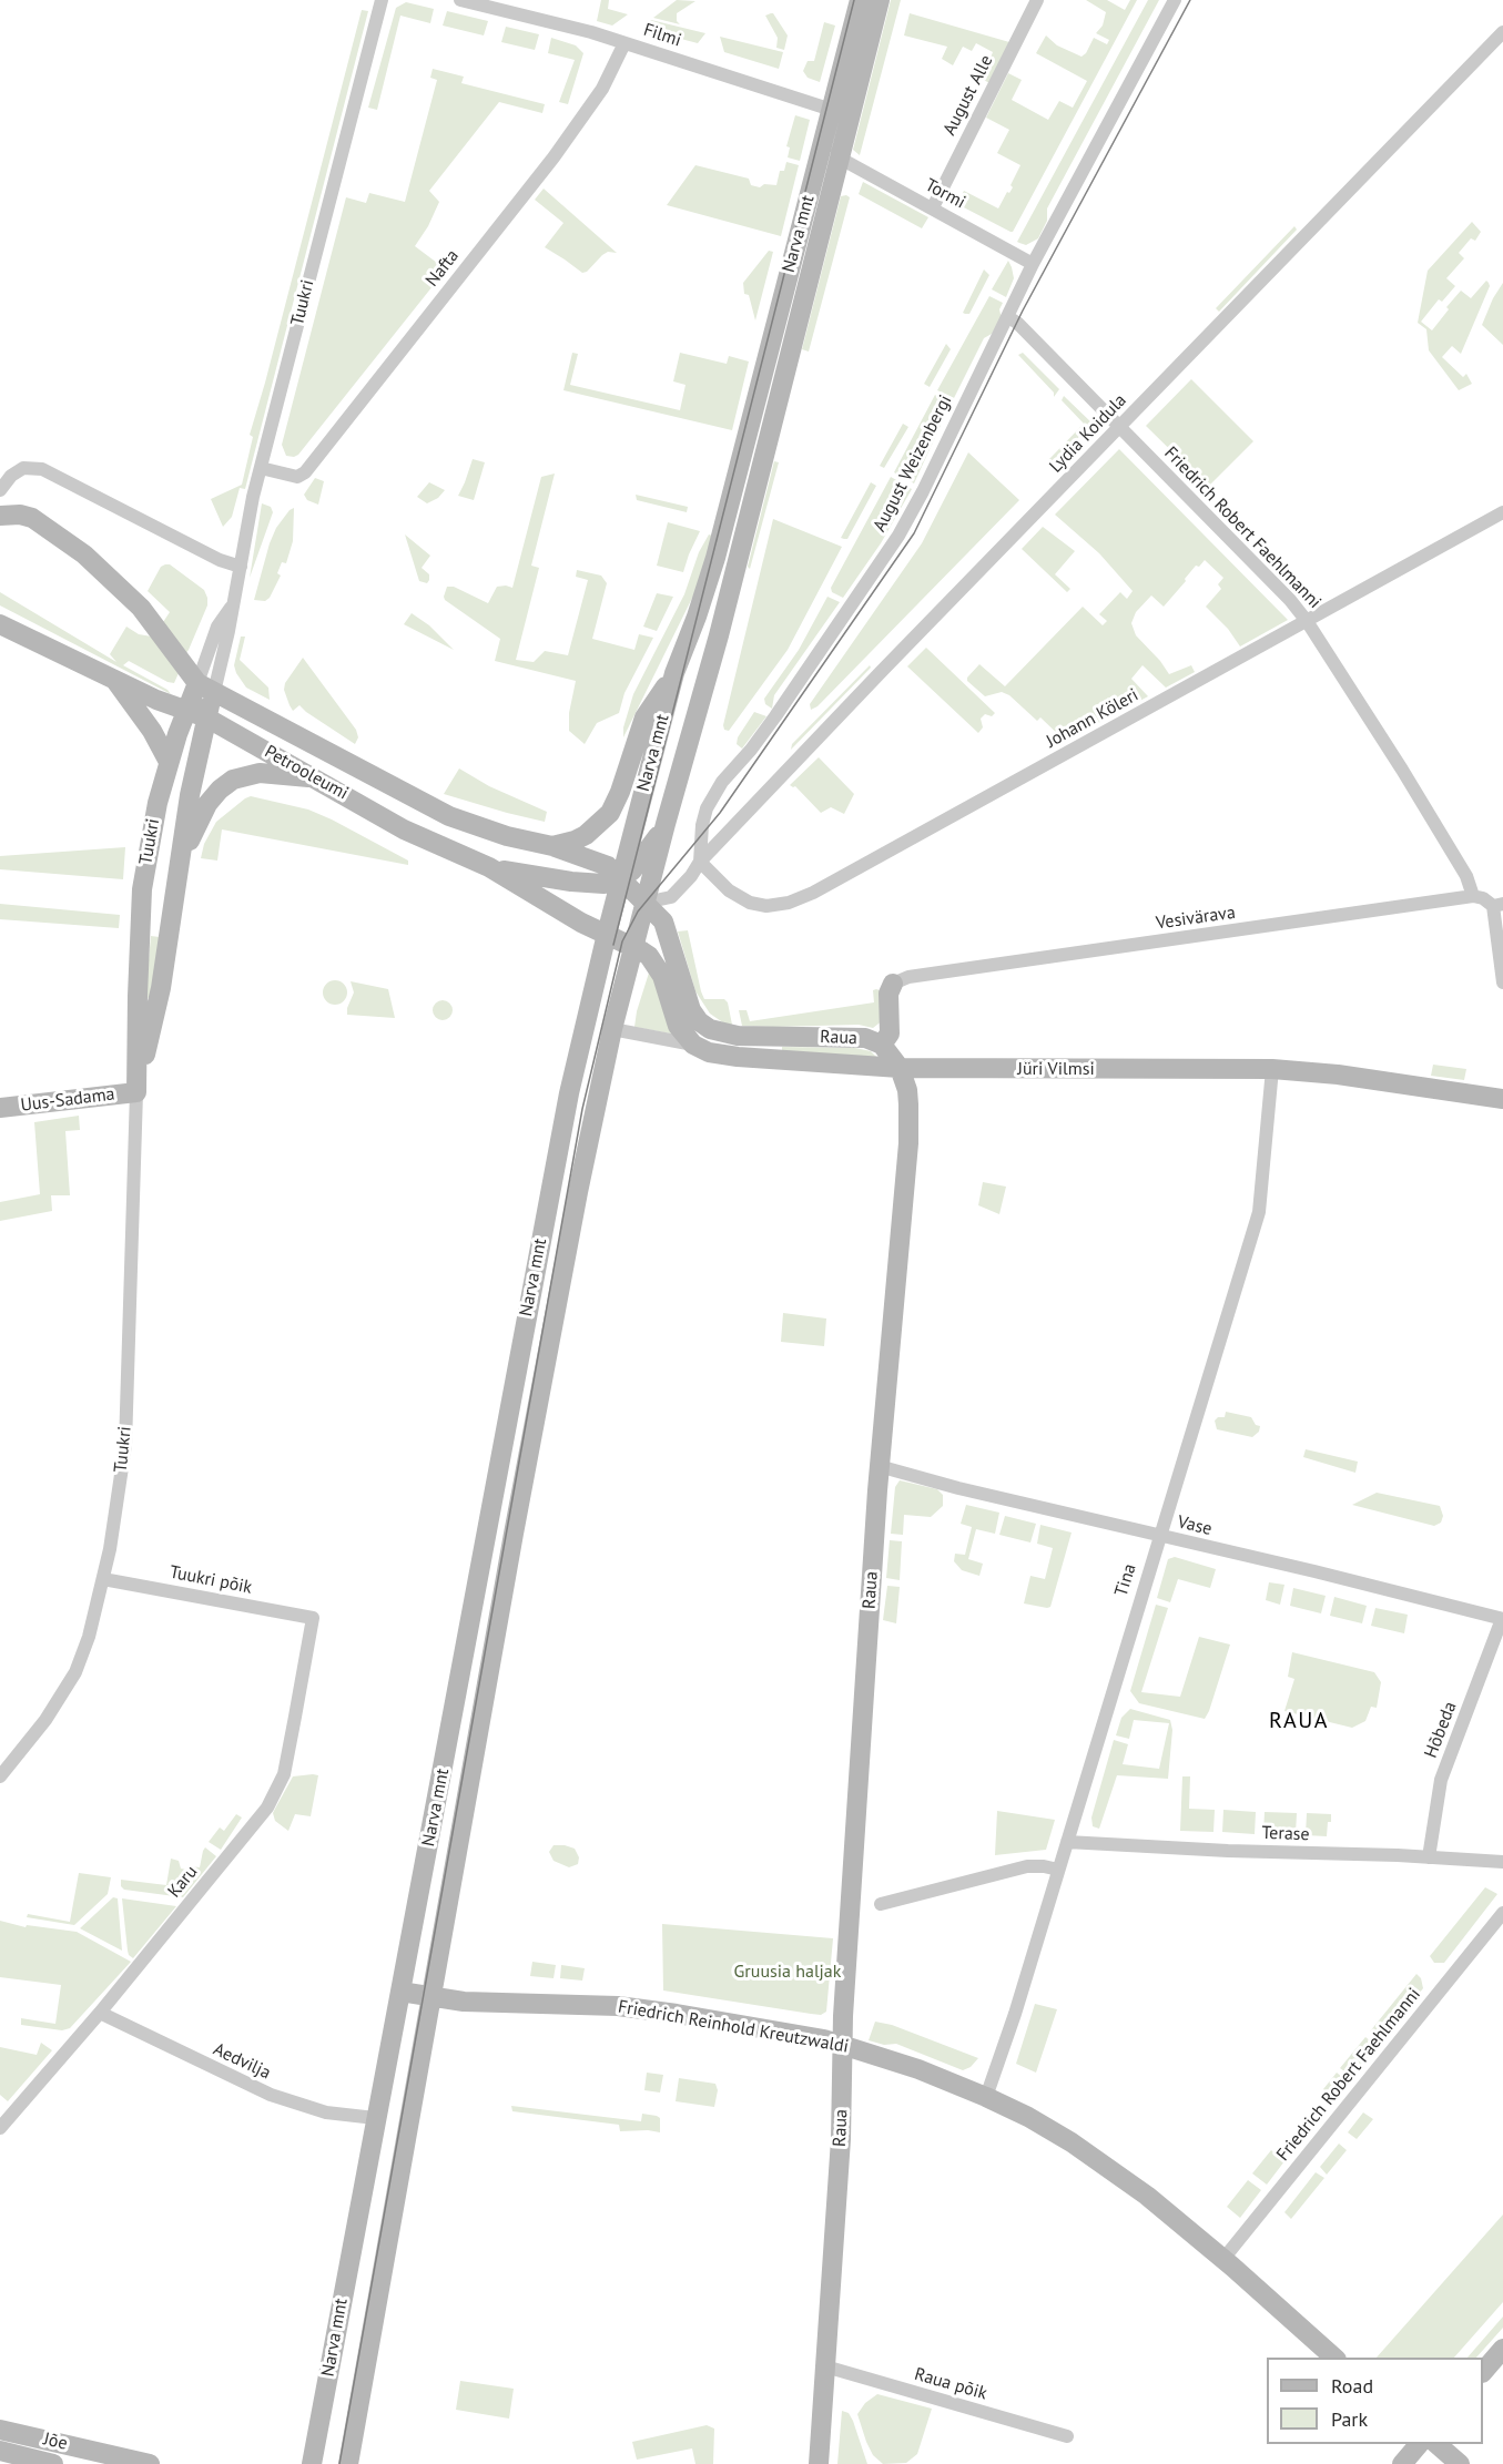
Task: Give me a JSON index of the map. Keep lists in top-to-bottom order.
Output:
{
  "streets": {
    "street": [
      "Filmi",
      "August Alle",
      "Tormi",
      "Narva mnt",
      "Nafta",
      "Tuukri",
      "Lydia Koidula",
      "August Weizenbergi",
      "Friedrich Robert Faehlmanni",
      "Johann Köleri",
      "Petrooleumi",
      "Vesivärava",
      "Raua",
      "Jüri Vilmsi",
      "Uus-Sadama",
      "Vase",
      "Tuukri põik",
      "Tina",
      "Hõbeda",
      "Terase",
      "Karu",
      "Friedrich Reinhold Kreutzwaldi",
      "Aedvilja",
      "Raua põik",
      "Jõe"
    ]
  },
  "crossings": [
    ["Filmi", "Narva mnt"],
    ["Filmi", "Nafta"],
    ["August Alle", "Tormi"],
    ["Tormi", "Narva mnt"],
    ["Tormi", "August Weizenbergi"],
    ["Narva mnt", "Petrooleumi"],
    ["Narva mnt", "Raua"],
    ["Narva mnt", "Jüri Vilmsi"],
    ["Narva mnt", "Friedrich Reinhold Kreutzwaldi"],
    ["Narva mnt", "Aedvilja"],
    ["Nafta", "Tuukri"],
    ["Tuukri", "Petrooleumi"],
    ["Tuukri", "Uus-Sadama"],
    ["Tuukri", "Tuukri põik"],
    ["Lydia Koidula", "August Weizenbergi"],
    ["Lydia Koidula", "Friedrich Robert Faehlmanni"],
    ["Lydia Koidula", "Johann Köleri"],
    ["August Weizenbergi", "Friedrich Robert Faehlmanni"],
    ["August Weizenbergi", "Johann Köleri"],
    ["Friedrich Robert Faehlmanni", "Johann Köleri"],
    ["Friedrich Robert Faehlmanni", "Vesivärava"],
    ["Friedrich Robert Faehlmanni", "Friedrich Reinhold Kreutzwaldi"],
    ["Petrooleumi", "Raua"],
    ["Raua", "Jüri Vilmsi"],
    ["Raua", "Vase"],
    ["Raua", "Friedrich Reinhold Kreutzwaldi"],
    ["Raua", "Raua põik"],
    ["Jüri Vilmsi", "Tina"],
    ["Vase", "Tina"],
    ["Vase", "Hõbeda"],
    ["Tuukri põik", "Karu"],
    ["Tina", "Terase"],
    ["Tina", "Friedrich Reinhold Kreutzwaldi"],
    ["Hõbeda", "Terase"],
    ["Karu", "Aedvilja"]
  ],
  "districts": ["RAUA"],
  "parks": ["Gruusia haljak"],
  "legend": ["Road", "Park"]
}
